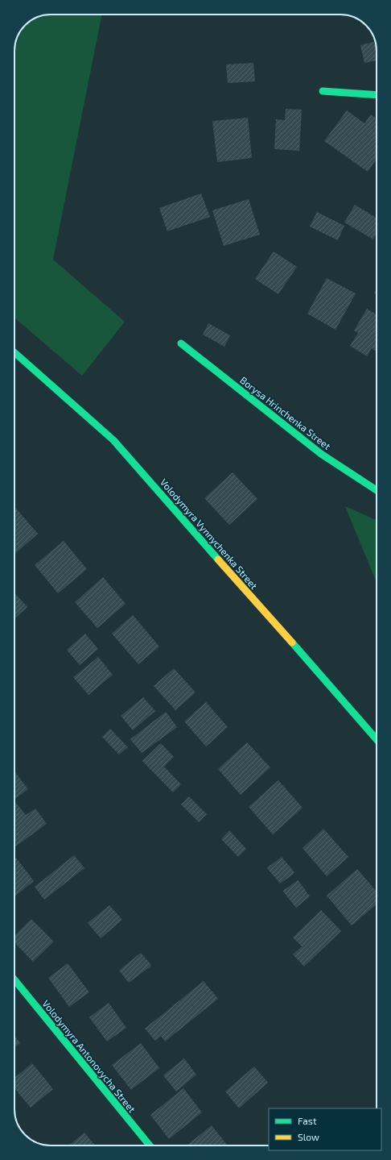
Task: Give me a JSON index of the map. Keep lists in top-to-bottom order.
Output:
{
  "streets": {
    "street": ["Borysa Hrinchenka Street", "Volodymyra Vynnychenka Street", "Volodymyra Antonovycha Street"]
  },
  "legend": ["Fast", "Slow"]
}
